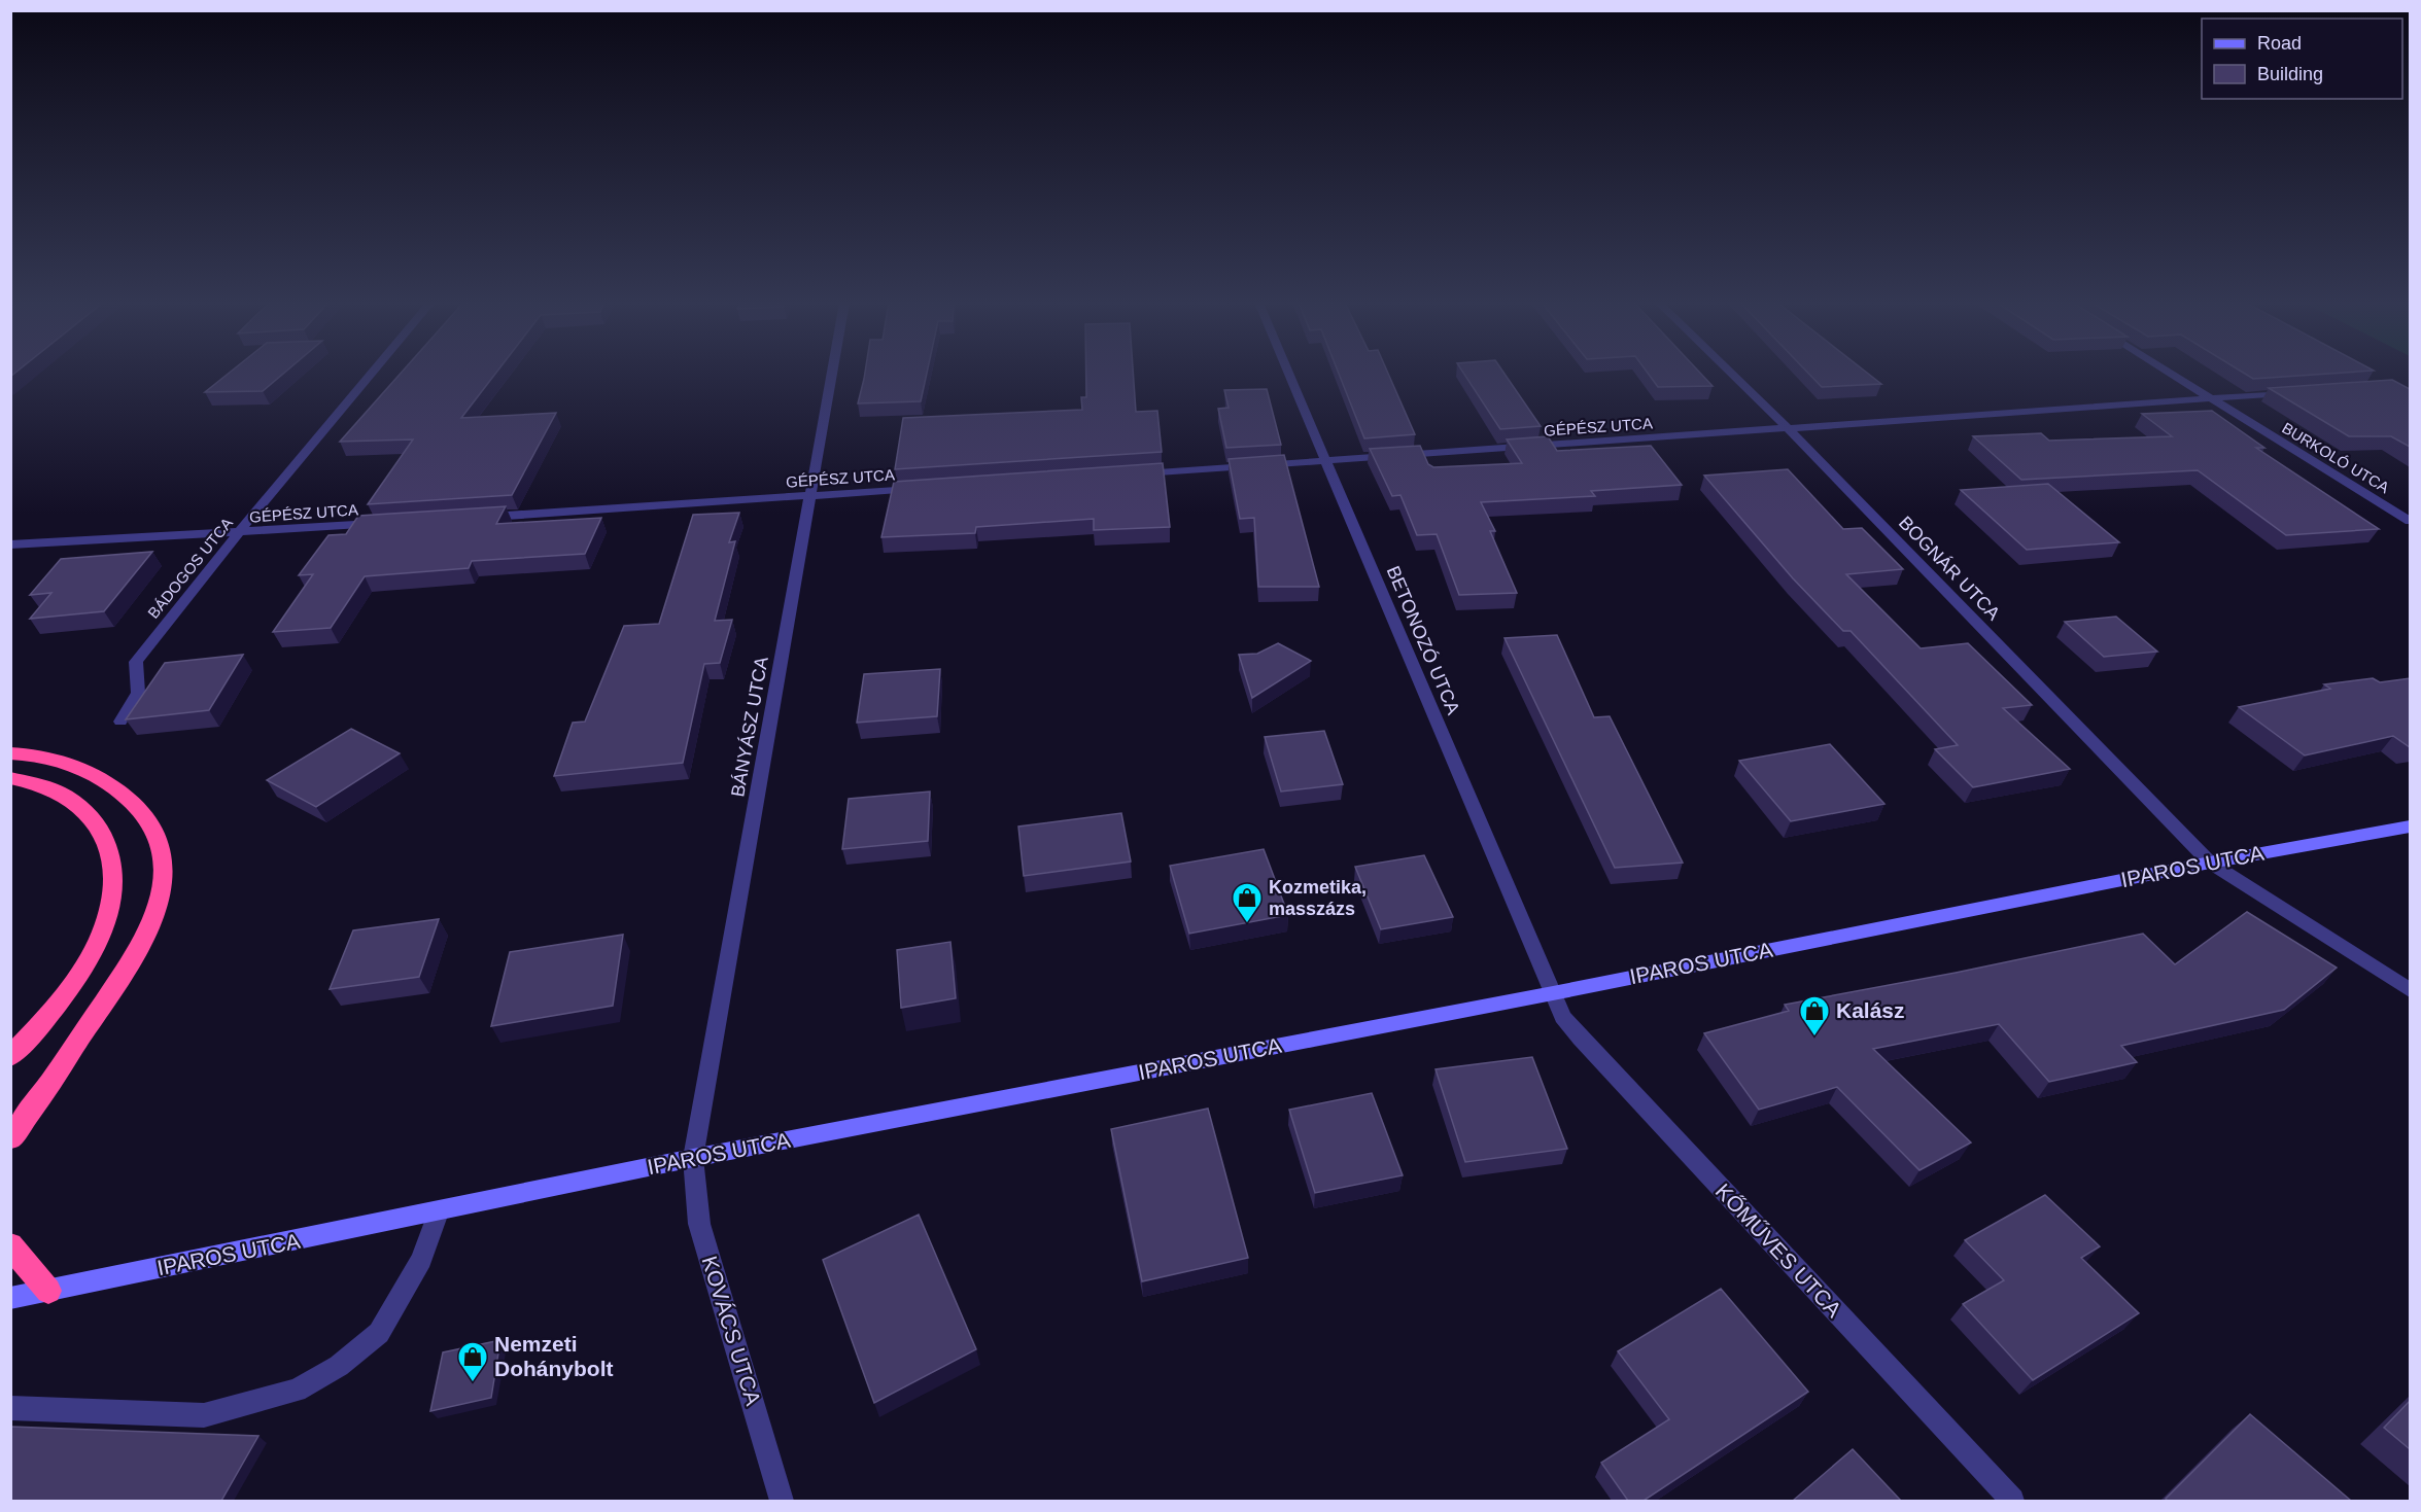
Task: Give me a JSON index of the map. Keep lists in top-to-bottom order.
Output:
{
  "streets": {
    "street": [
      "GÉPÉSZ UTCA",
      "BURKOLÓ UTCA",
      "BÁDOGOS UTCA",
      "BOGNÁR UTCA",
      "BETONOZÓ UTCA",
      "BÁNYÁSZ UTCA",
      "IPAROS UTCA",
      "KŐMŰVES UTCA",
      "KOVÁCS UTCA"
    ]
  },
  "crossings": [
    ["GÉPÉSZ UTCA", "BURKOLÓ UTCA"],
    ["GÉPÉSZ UTCA", "BÁDOGOS UTCA"],
    ["GÉPÉSZ UTCA", "BOGNÁR UTCA"],
    ["GÉPÉSZ UTCA", "BETONOZÓ UTCA"],
    ["GÉPÉSZ UTCA", "BÁNYÁSZ UTCA"],
    ["BOGNÁR UTCA", "IPAROS UTCA"],
    ["BETONOZÓ UTCA", "IPAROS UTCA"],
    ["BETONOZÓ UTCA", "KŐMŰVES UTCA"],
    ["BÁNYÁSZ UTCA", "IPAROS UTCA"],
    ["BÁNYÁSZ UTCA", "KOVÁCS UTCA"],
    ["IPAROS UTCA", "KŐMŰVES UTCA"],
    ["IPAROS UTCA", "KOVÁCS UTCA"]
  ],
  "places": {
    "shop": ["Kozmetika, masszázs", "Kalász", "Nemzeti Dohánybolt"]
  },
  "legend": ["Road", "Building"]
}
